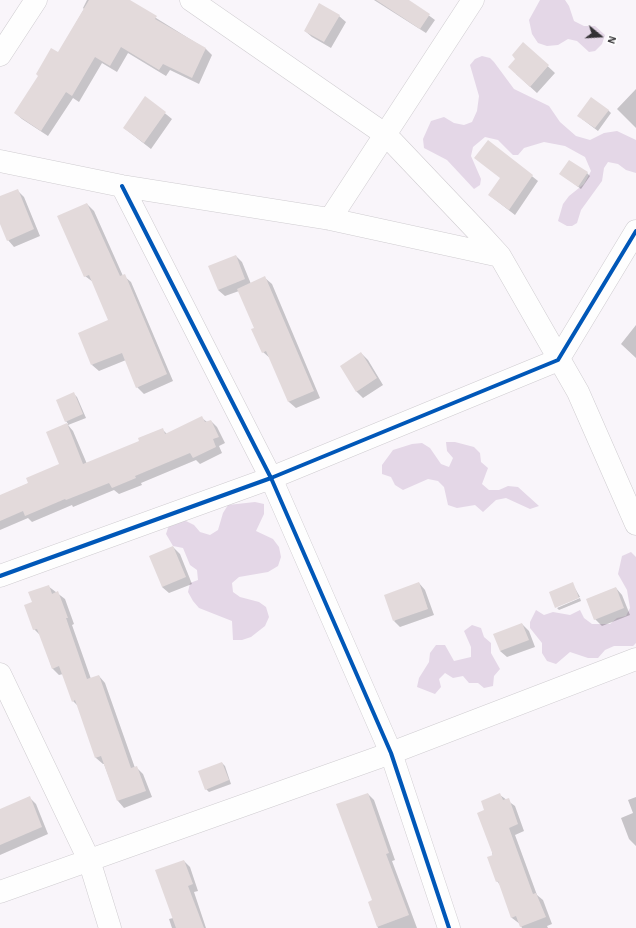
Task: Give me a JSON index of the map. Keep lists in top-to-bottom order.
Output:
{
  "north": "right"
}
